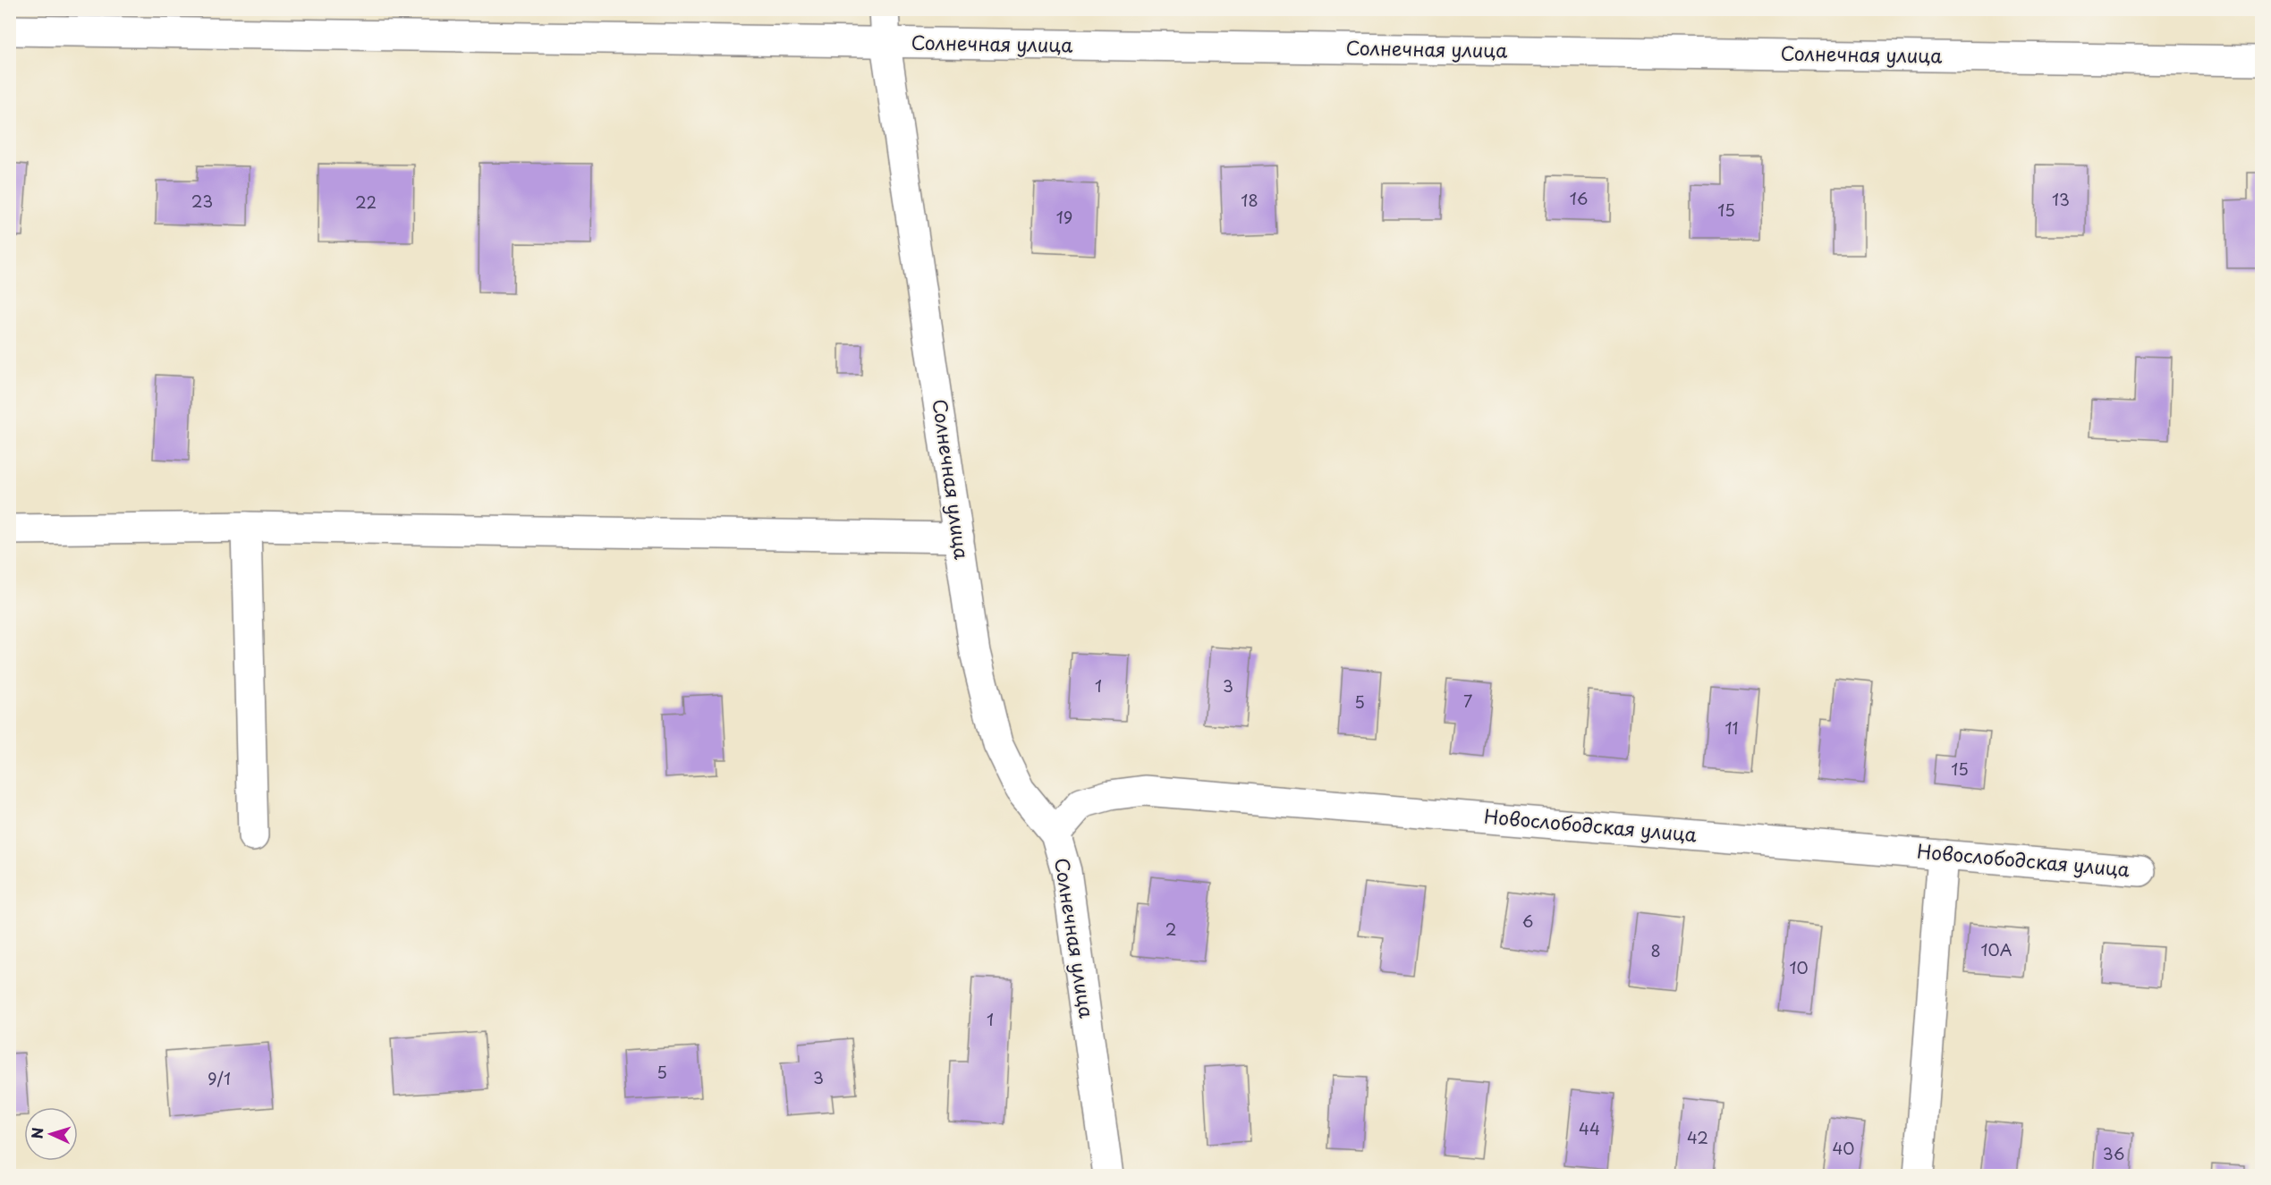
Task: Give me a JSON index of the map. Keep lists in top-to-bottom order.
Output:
{
  "streets": {
    "street": ["Солнечная улица", "Новослободская улица"]
  },
  "crossings": [
    ["Солнечная улица", "Новослободская улица"]
  ],
  "house_numbers": [
    "16",
    "13",
    "18",
    "23",
    "22",
    "15",
    "19",
    "1",
    "3",
    "7",
    "5",
    "11",
    "15",
    "6",
    "2",
    "10А",
    "8",
    "10",
    "1",
    "5",
    "3",
    "9/1",
    "44",
    "42",
    "40",
    "36"
  ],
  "north": "left"
}
